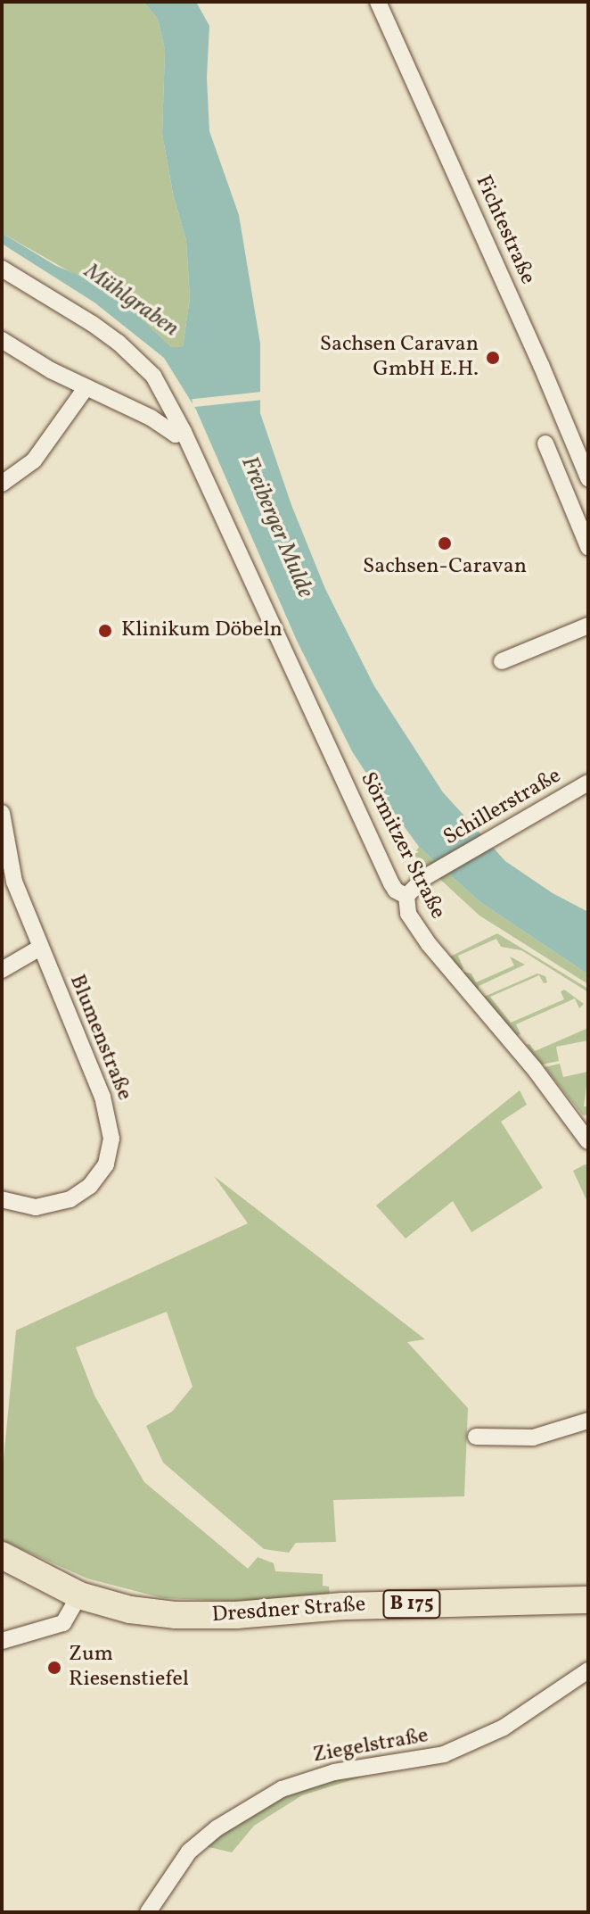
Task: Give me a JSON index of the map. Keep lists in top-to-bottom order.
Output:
{
  "streets": {
    "main road": ["B 175", "Dresdner Straße"],
    "street": [
      "Fichtestraße",
      "Schillerstraße",
      "Sörmitzer Straße",
      "Blumenstraße",
      "Ziegelstraße"
    ]
  },
  "crossings": [
    ["Schillerstraße", "Sörmitzer Straße"]
  ],
  "water": ["Mühlgraben", "Freiberger Mulde"],
  "places": [
    "Sachsen Caravan GmbH E.H.",
    "Sachsen-Caravan",
    "Klinikum Döbeln",
    "Zum Riesenstiefel"
  ]
}
